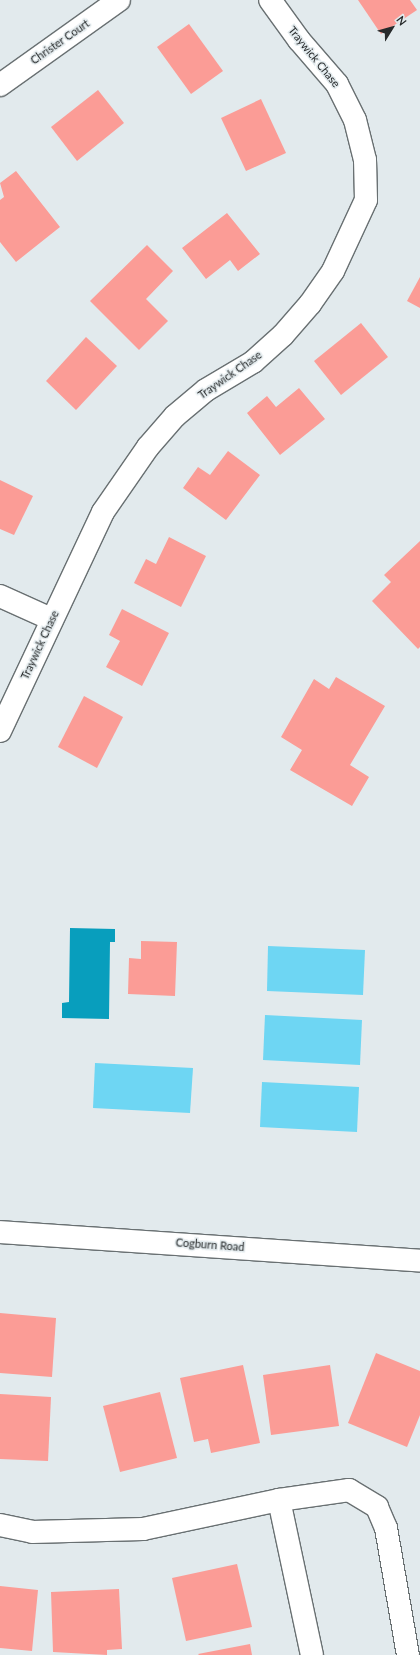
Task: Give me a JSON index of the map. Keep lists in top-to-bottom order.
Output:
{
  "streets": {
    "street": ["Christer Court", "Traywick Chase", "Cogburn Road"]
  },
  "north": "top right"
}
